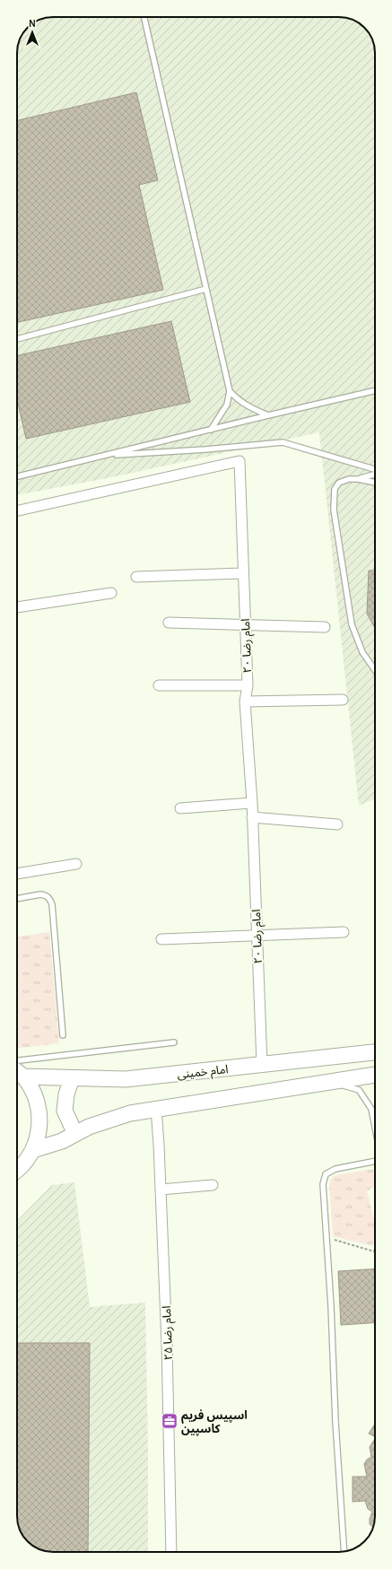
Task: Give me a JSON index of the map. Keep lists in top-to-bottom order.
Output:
{
  "streets": {
    "main road": ["امام خمینی"],
    "street": ["امام رضا ۲۰", "امام رضا ۲۵"]
  },
  "crossings": [
    ["امام رضا ۲۰", "امام خمینی"]
  ],
  "places": {
    "office": ["اسپیس فریم کاسپین"]
  },
  "north": "top"
}
